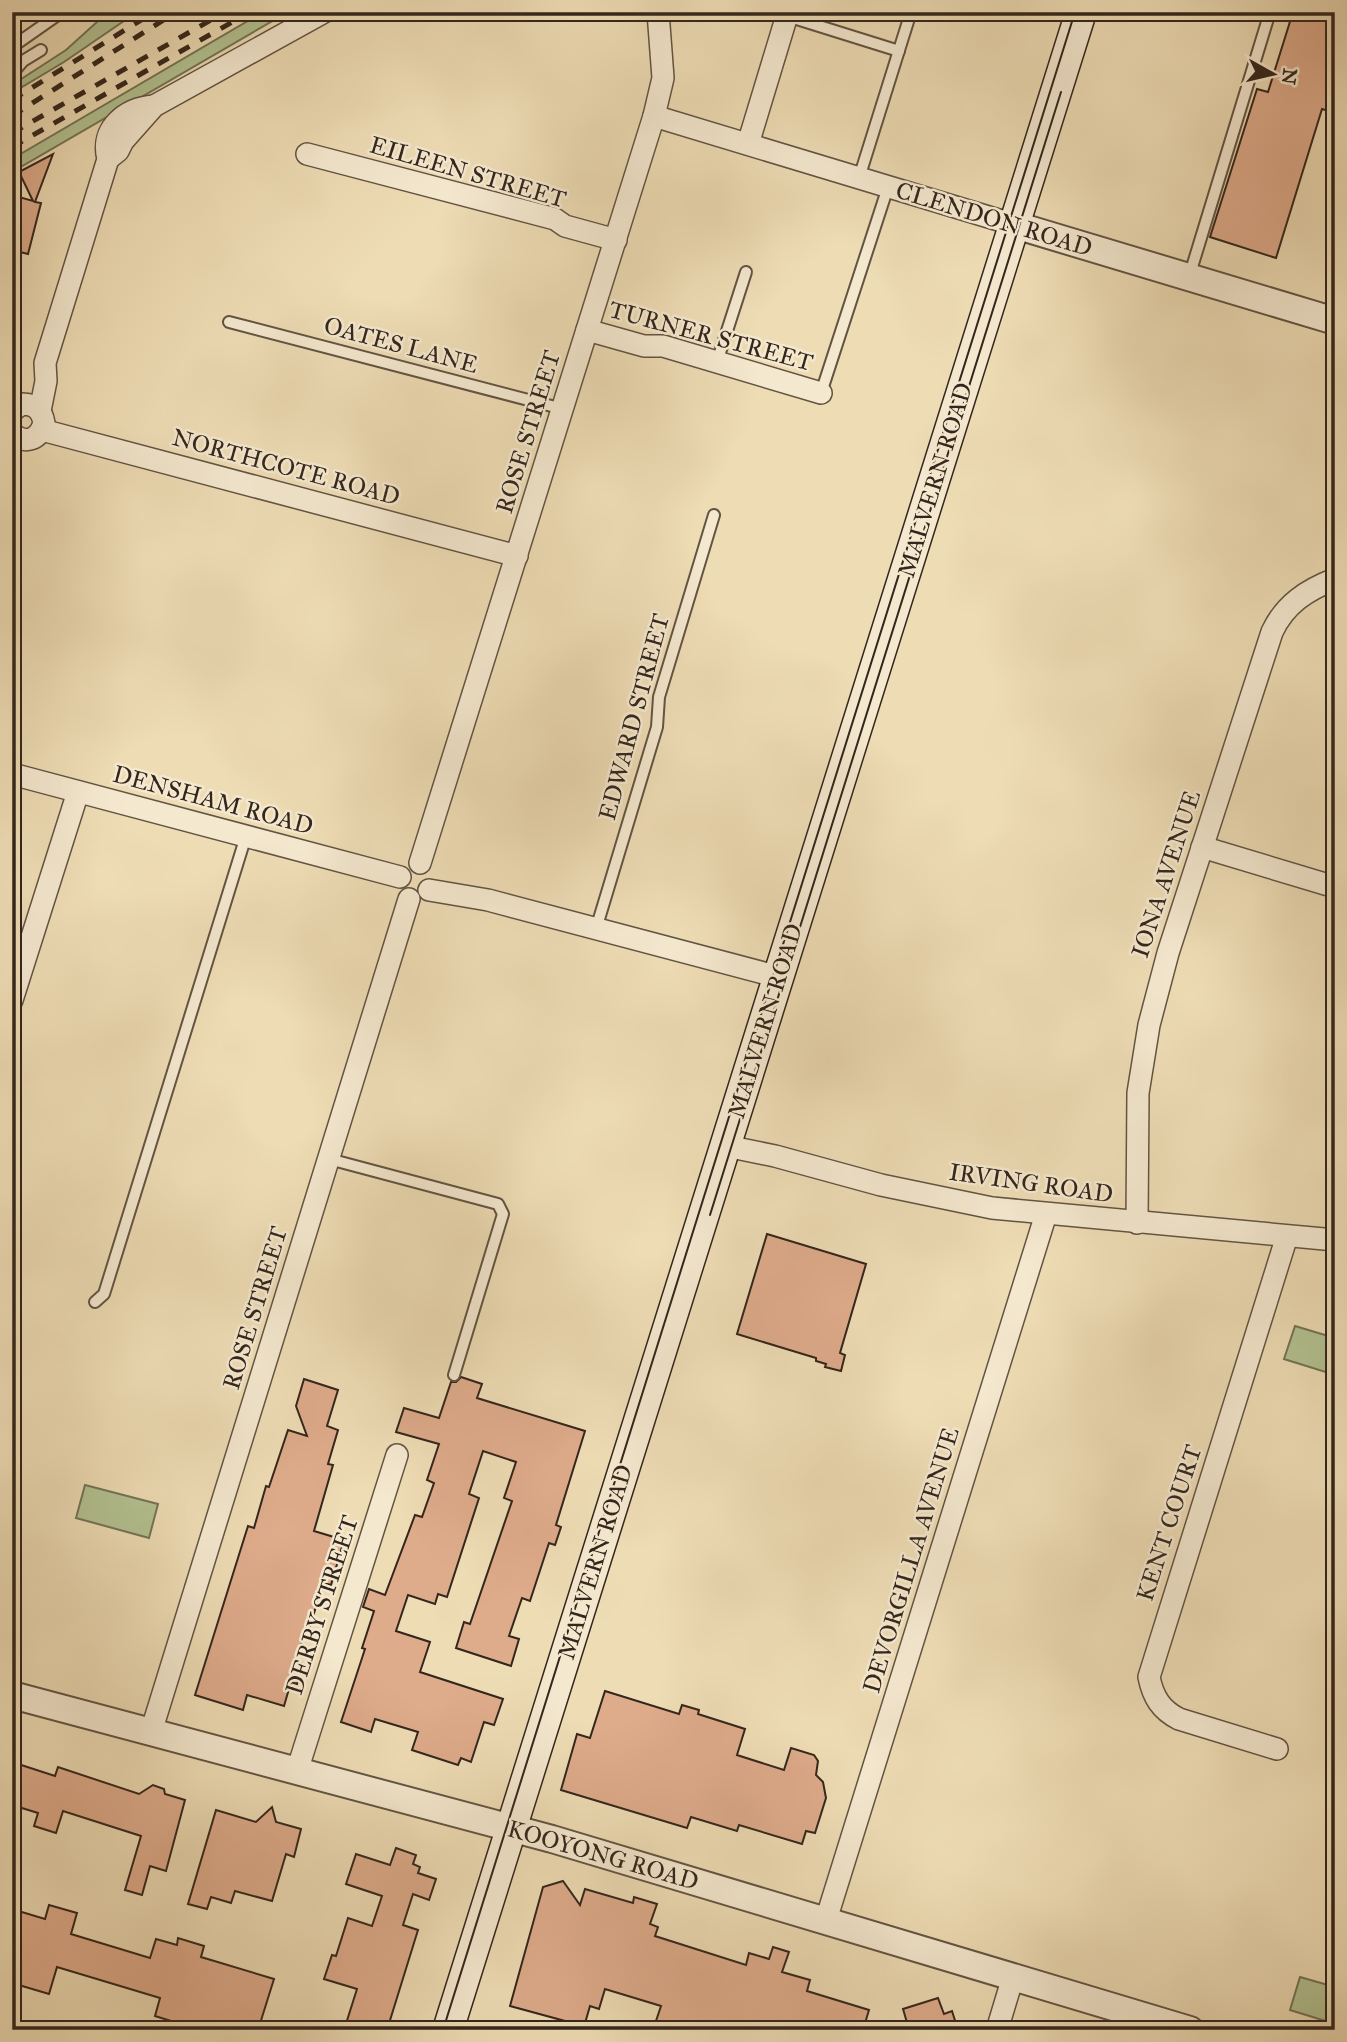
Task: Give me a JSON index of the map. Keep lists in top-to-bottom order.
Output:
{
  "streets": {
    "main road": ["MALVERN ROAD"],
    "street": [
      "EILEEN STREET",
      "CLENDON ROAD",
      "TURNER STREET",
      "ROSE STREET",
      "NORTHCOTE ROAD",
      "DENSHAM ROAD",
      "IONA AVENUE",
      "IRVING ROAD",
      "KENT COURT",
      "DEVORGILLA AVENUE",
      "DERBY STREET",
      "KOOYONG ROAD"
    ],
    "lane": ["OATES LANE", "EDWARD STREET"]
  },
  "crossings": [
    ["EILEEN STREET", "ROSE STREET"],
    ["CLENDON ROAD", "ROSE STREET"],
    ["CLENDON ROAD", "MALVERN ROAD"],
    ["TURNER STREET", "ROSE STREET"],
    ["OATES LANE", "ROSE STREET"],
    ["ROSE STREET", "NORTHCOTE ROAD"],
    ["ROSE STREET", "DENSHAM ROAD"],
    ["ROSE STREET", "KOOYONG ROAD"],
    ["MALVERN ROAD", "IRVING ROAD"],
    ["MALVERN ROAD", "KOOYONG ROAD"],
    ["IONA AVENUE", "IRVING ROAD"],
    ["IRVING ROAD", "KENT COURT"],
    ["IRVING ROAD", "DEVORGILLA AVENUE"],
    ["DEVORGILLA AVENUE", "KOOYONG ROAD"],
    ["DERBY STREET", "KOOYONG ROAD"]
  ],
  "north": "right"
}
